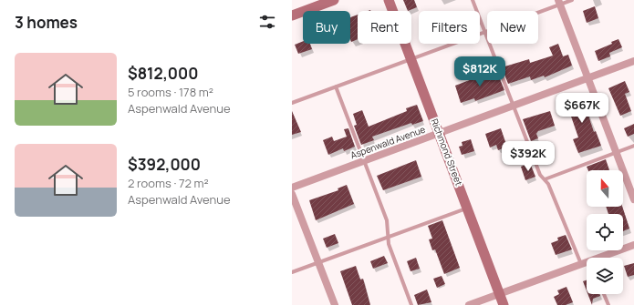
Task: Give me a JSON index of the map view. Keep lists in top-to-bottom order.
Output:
{
  "streets": {
    "street": ["Aspenwald Avenue", "Richmond Street"]
  },
  "crossings": [
    ["Aspenwald Avenue", "Richmond Street"]
  ],
  "north": "top",
  "page": {
    "heading": "3 homes",
    "chip": [
      "Buy",
      "Rent",
      "Filters",
      "New"
    ],
    "list": [
      {
        "name": "$812,000",
        "note": "5 rooms · 178 m² · Aspenwald Avenue"
      },
      {
        "name": "$392,000",
        "note": "2 rooms · 72 m² · Aspenwald Avenue"
      }
    ],
    "price": ["$812K", "$667K", "$392K"]
  }
}
